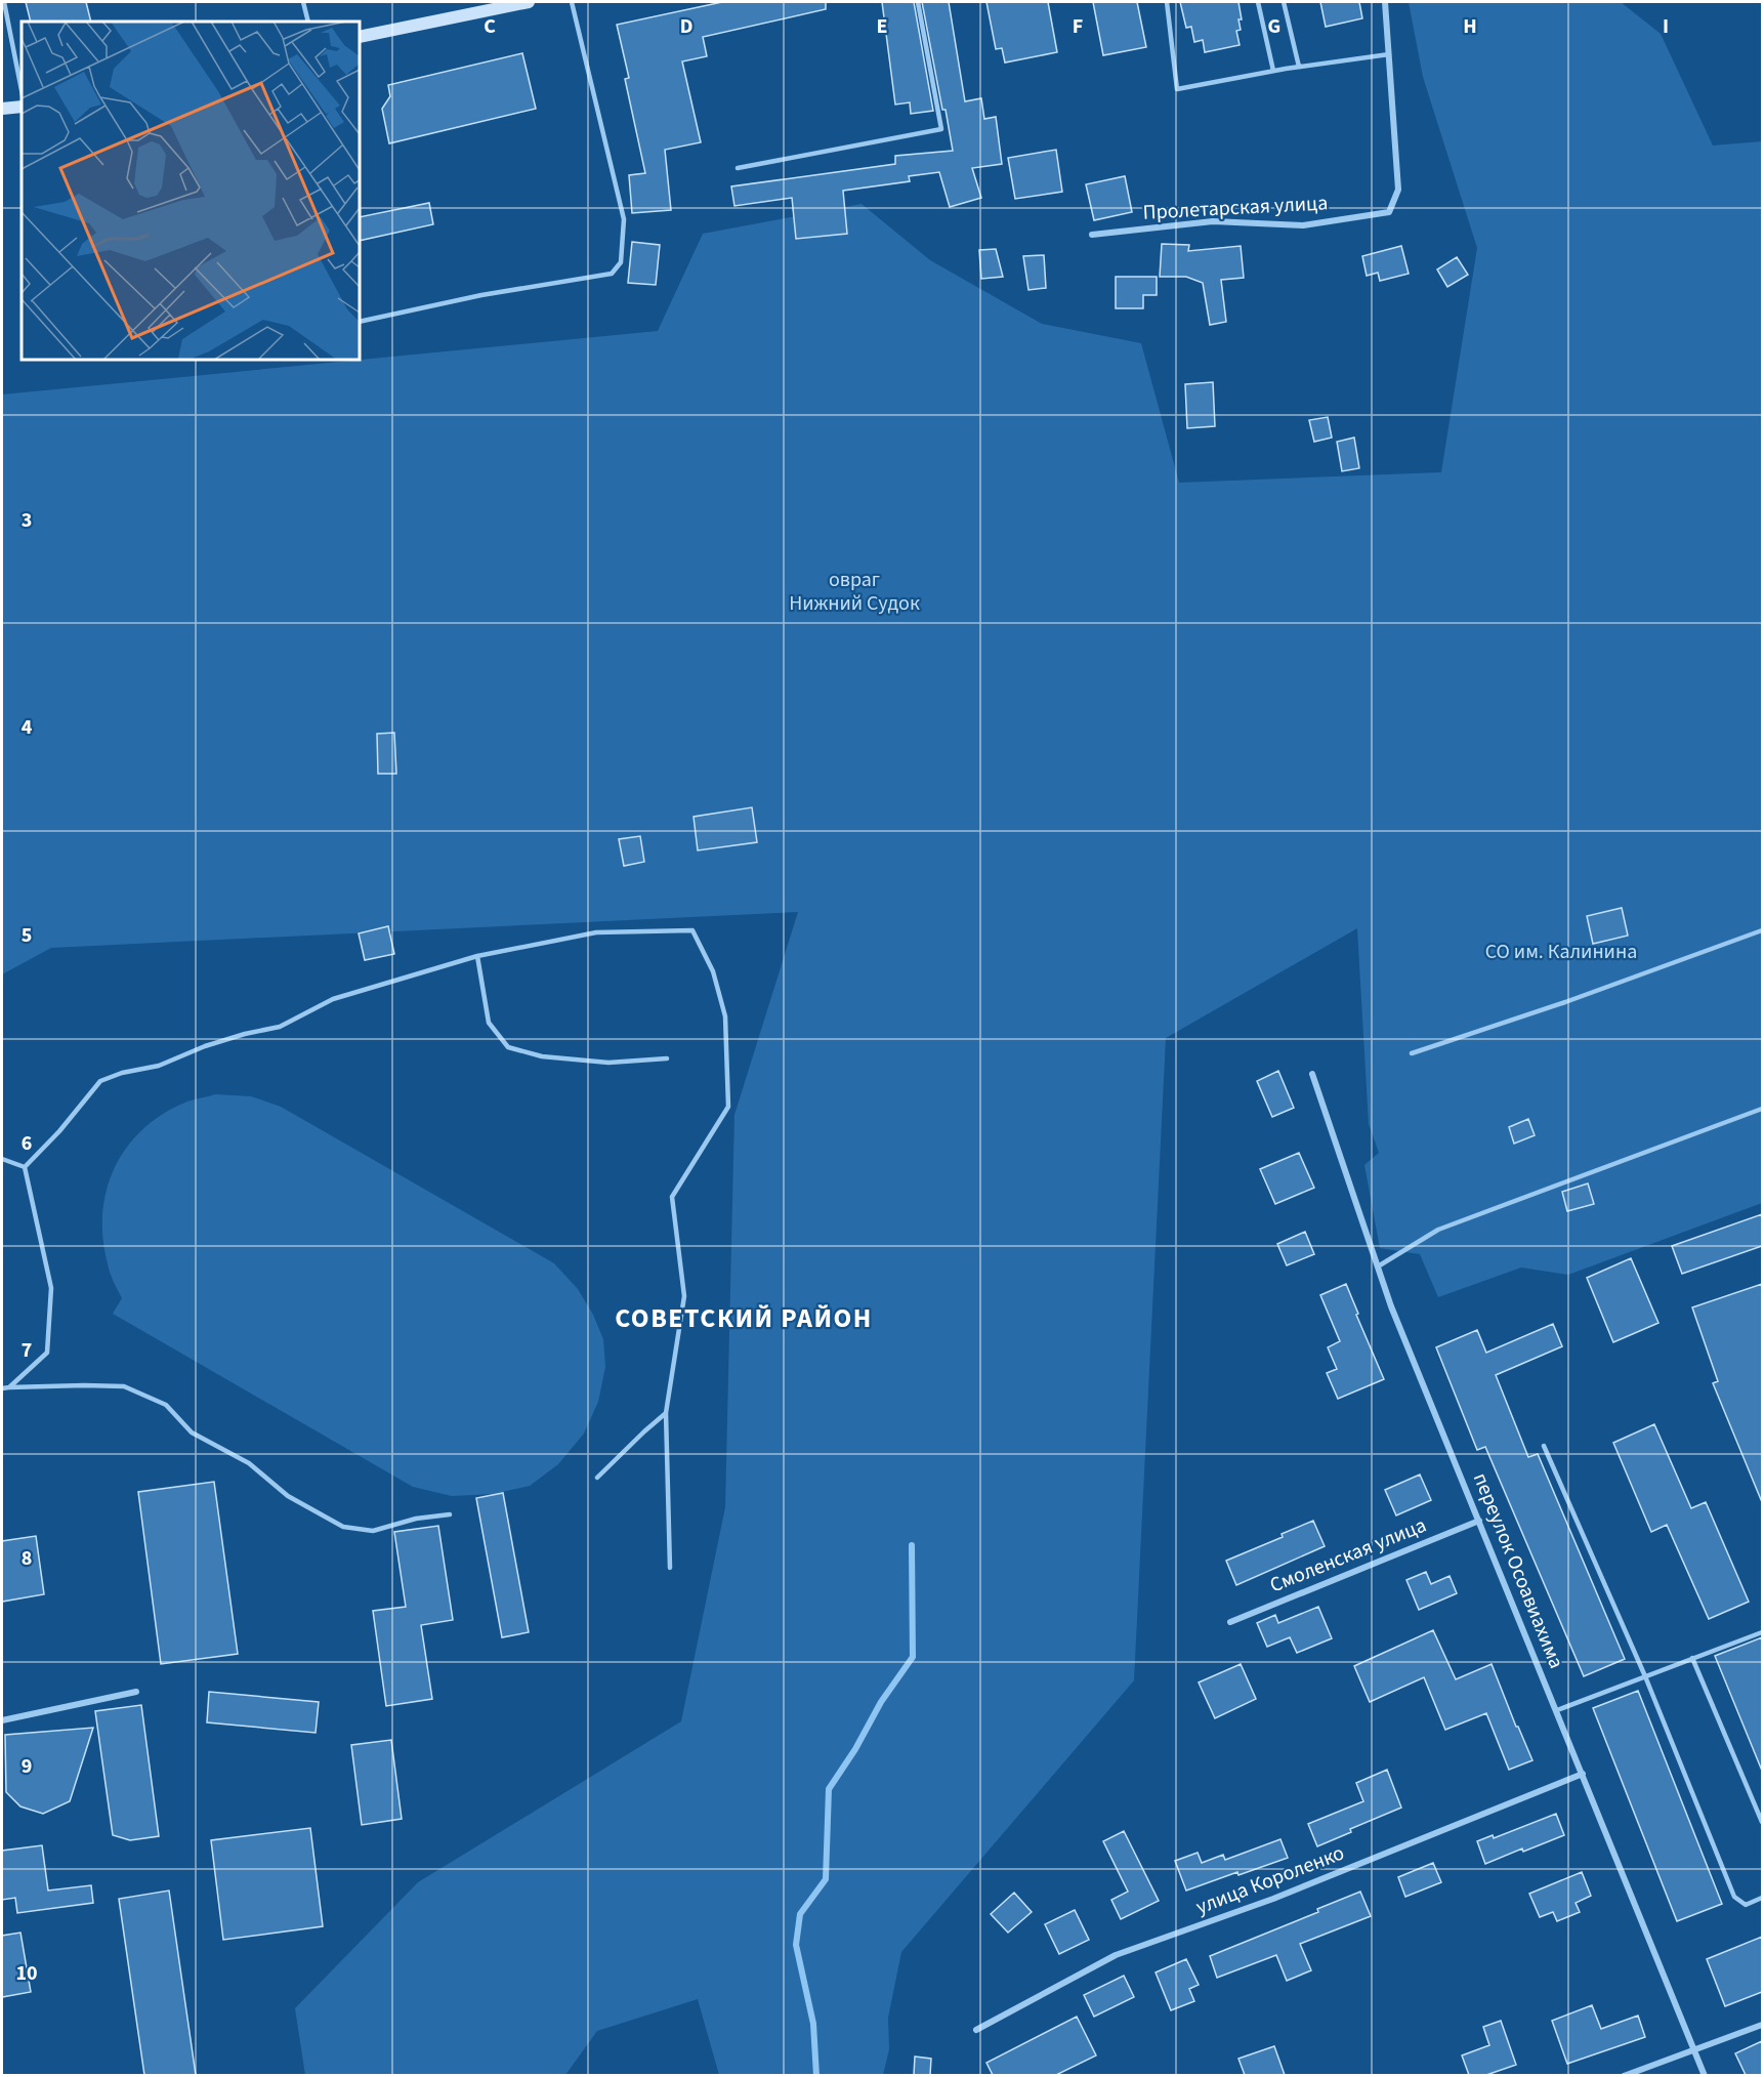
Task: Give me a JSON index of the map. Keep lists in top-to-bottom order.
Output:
{
  "streets": {
    "street": [
      "Пролетарская улица",
      "Смоленская улица",
      "переулок Осоавиахима",
      "улица Короленко"
    ]
  },
  "crossings": [
    ["Смоленская улица", "переулок Осоавиахима"],
    ["переулок Осоавиахима", "улица Короленко"]
  ],
  "districts": ["СОВЕТСКИЙ РАЙОН"],
  "parks": ["овраг Нижний Судок", "СО им. Калинина"],
  "grid": {
    "columns": [
      "C",
      "D",
      "E",
      "F",
      "G",
      "H",
      "I"
    ],
    "rows": [
      "3",
      "4",
      "5",
      "6",
      "7",
      "8",
      "9",
      "10"
    ]
  }
}
